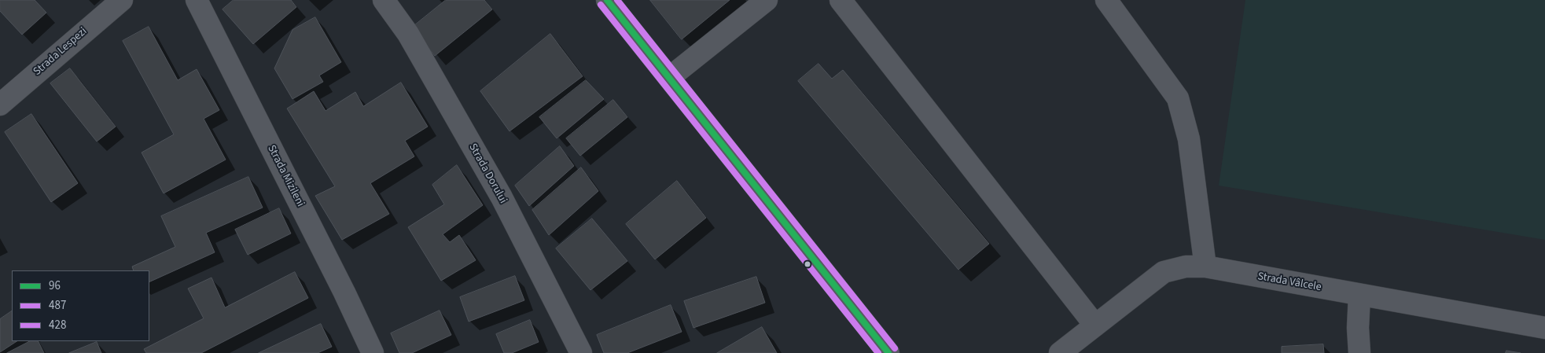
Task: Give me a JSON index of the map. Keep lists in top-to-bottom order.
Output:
{
  "streets": {
    "street": [
      "Strada Lespezi",
      "Strada Dorului",
      "Strada Mizileni",
      "Strada Vâlcele"
    ]
  },
  "lines": ["transit line 96", "transit line 428", "transit line 487"],
  "legend": ["96", "487", "428"]
}
